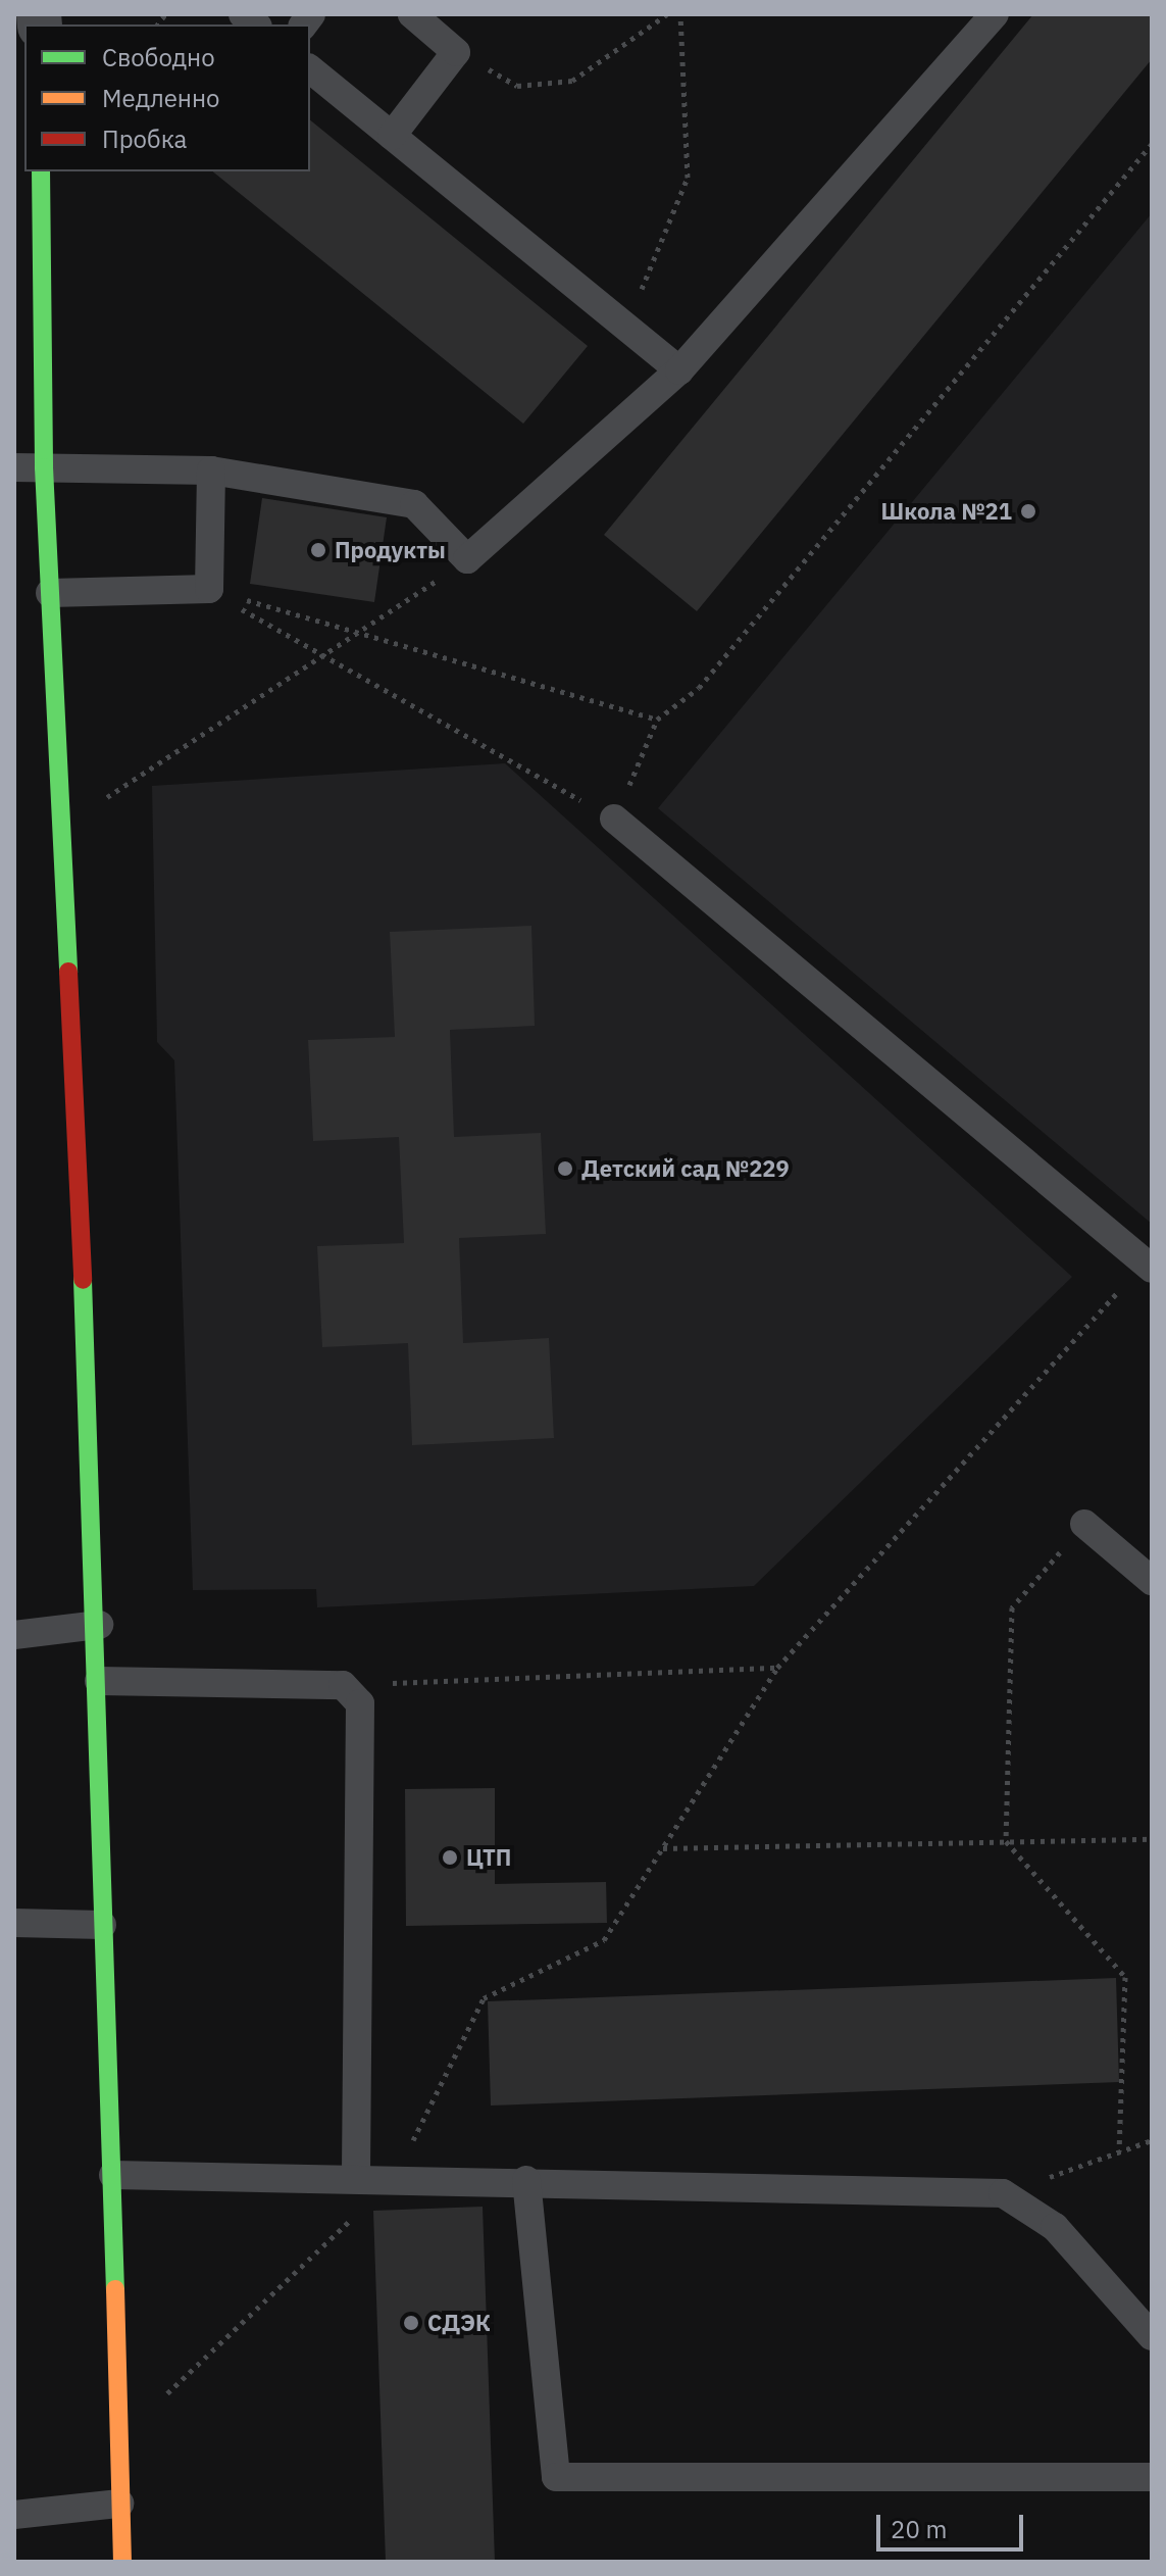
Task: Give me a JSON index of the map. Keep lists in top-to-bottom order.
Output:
{
  "places": [
    "Школа №21",
    "Продукты",
    "Детский сад №229",
    "ЦТП",
    "СДЭК"
  ],
  "legend": ["Свободно", "Медленно", "Пробка"],
  "scale_bar": "20 m"
}
